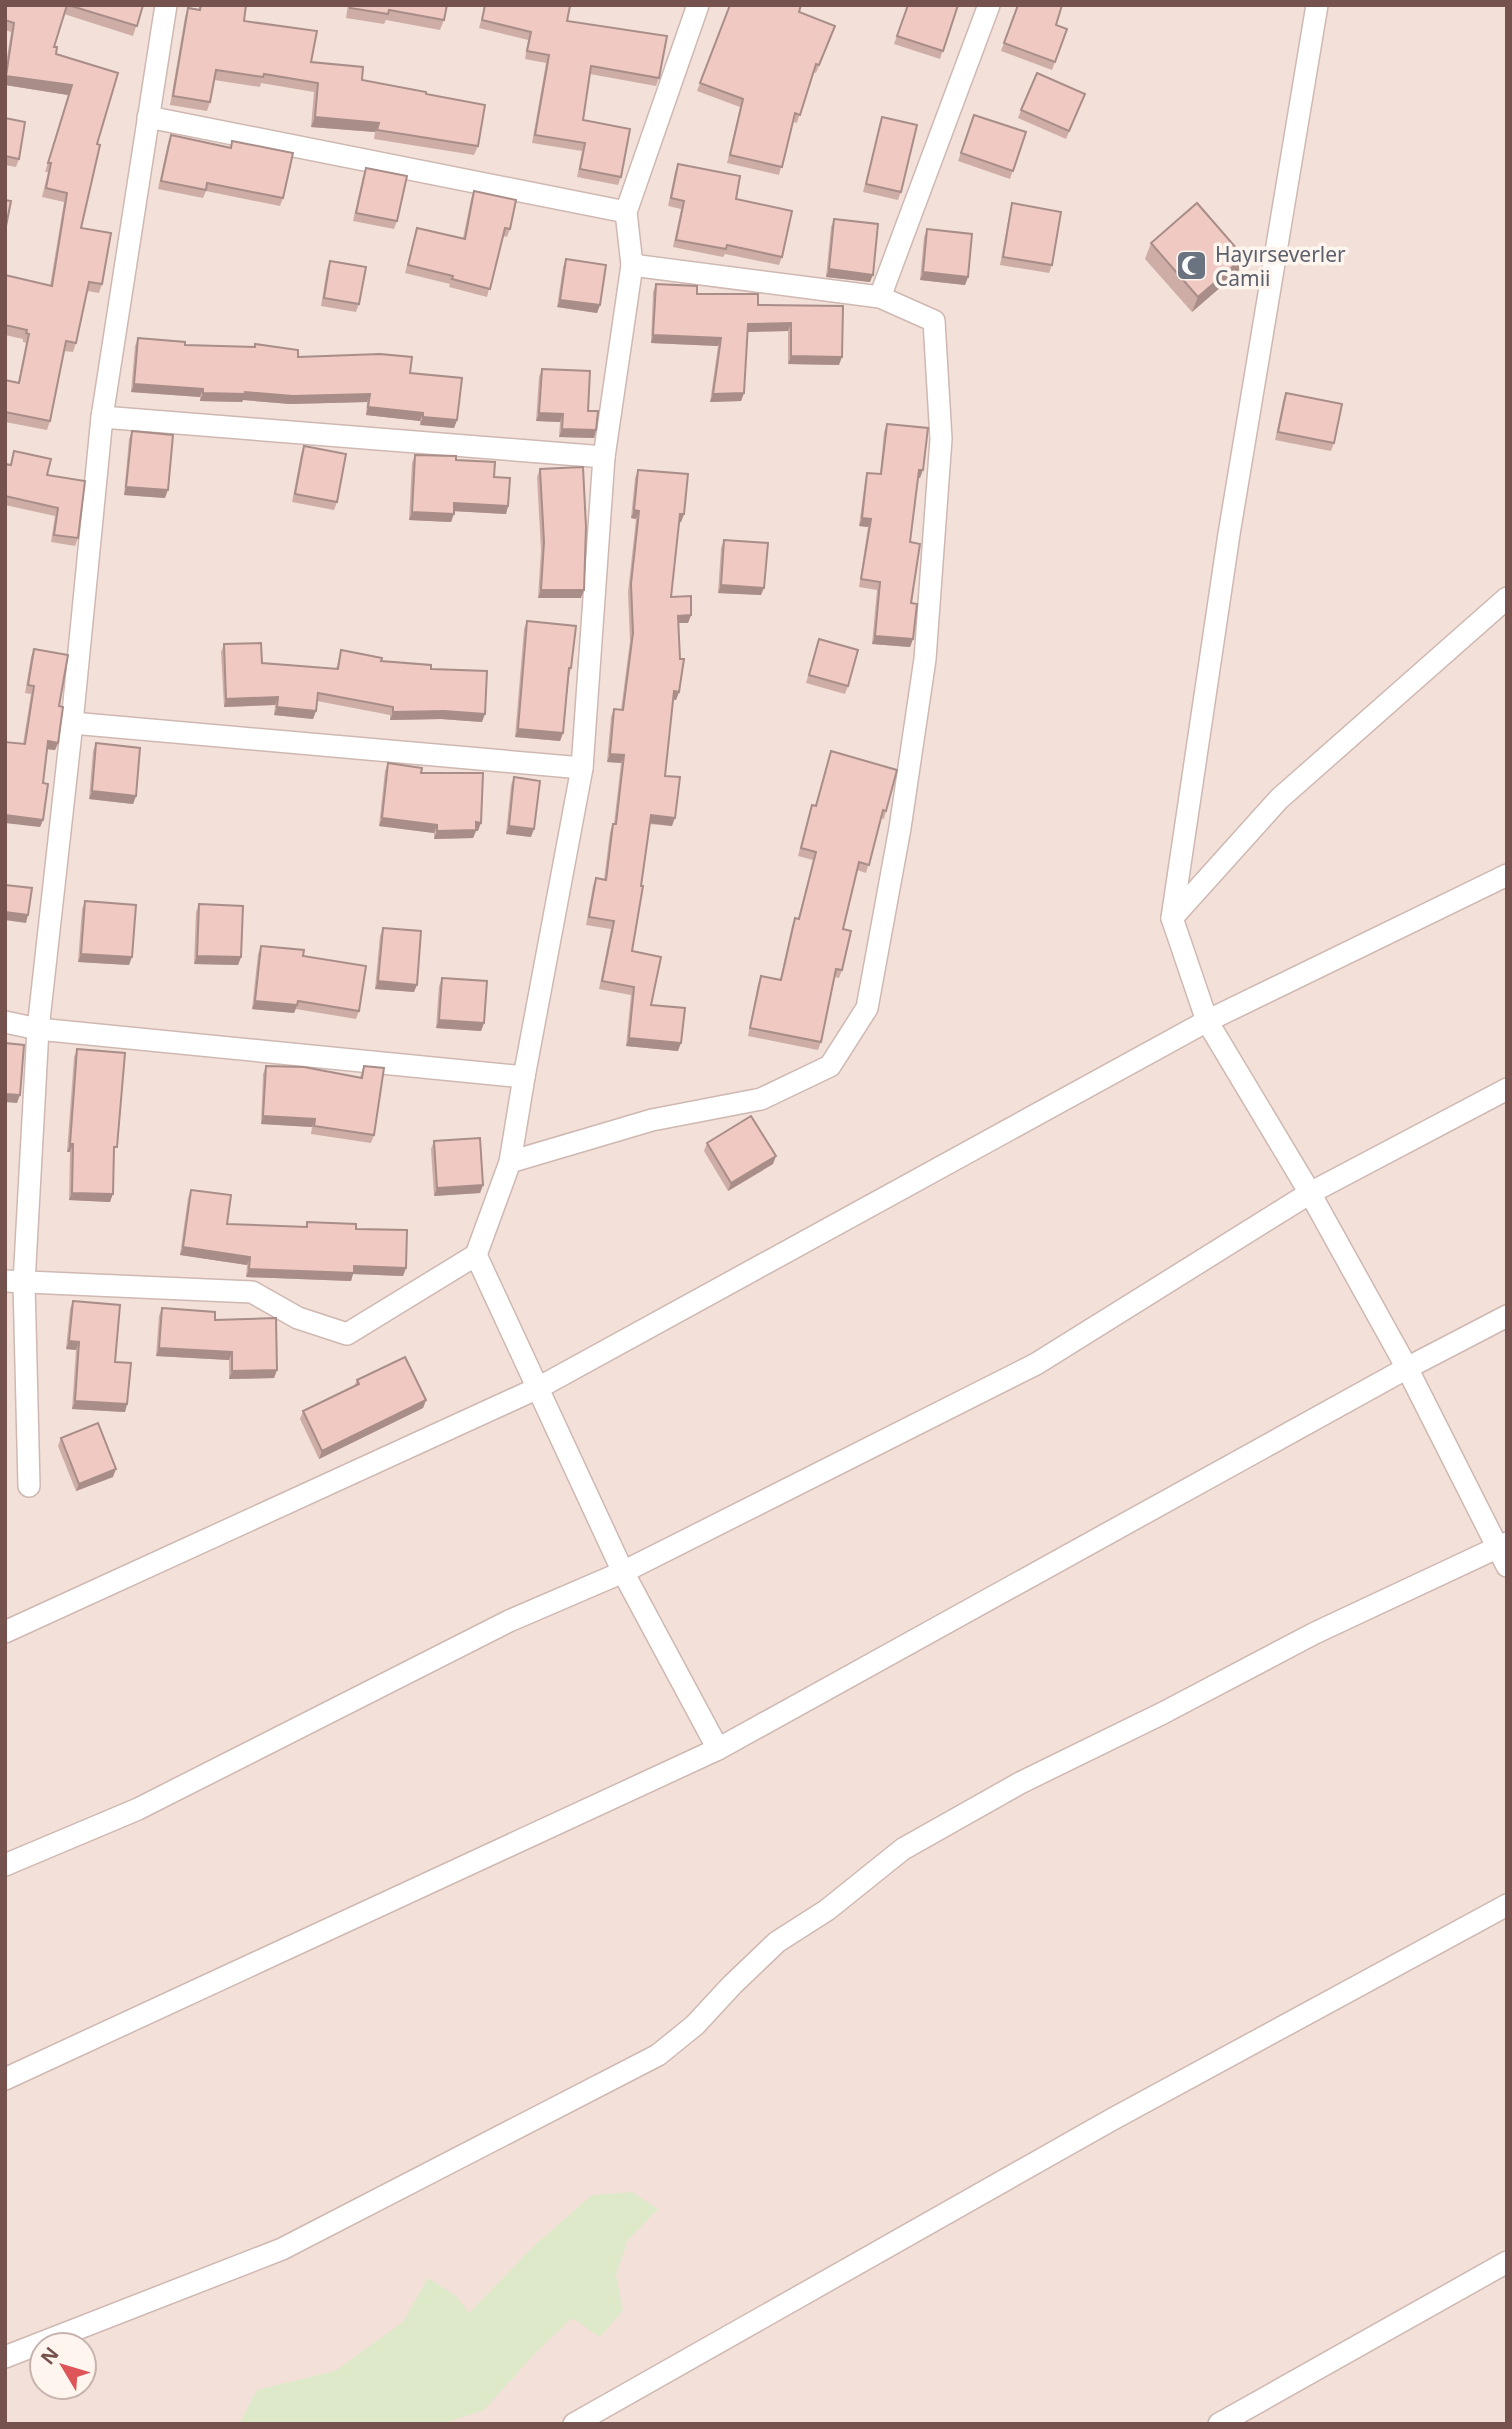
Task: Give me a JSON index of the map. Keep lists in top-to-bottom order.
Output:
{
  "places": {
    "mosque": ["Hayırseverler Camii"]
  },
  "north": "top left"
}
